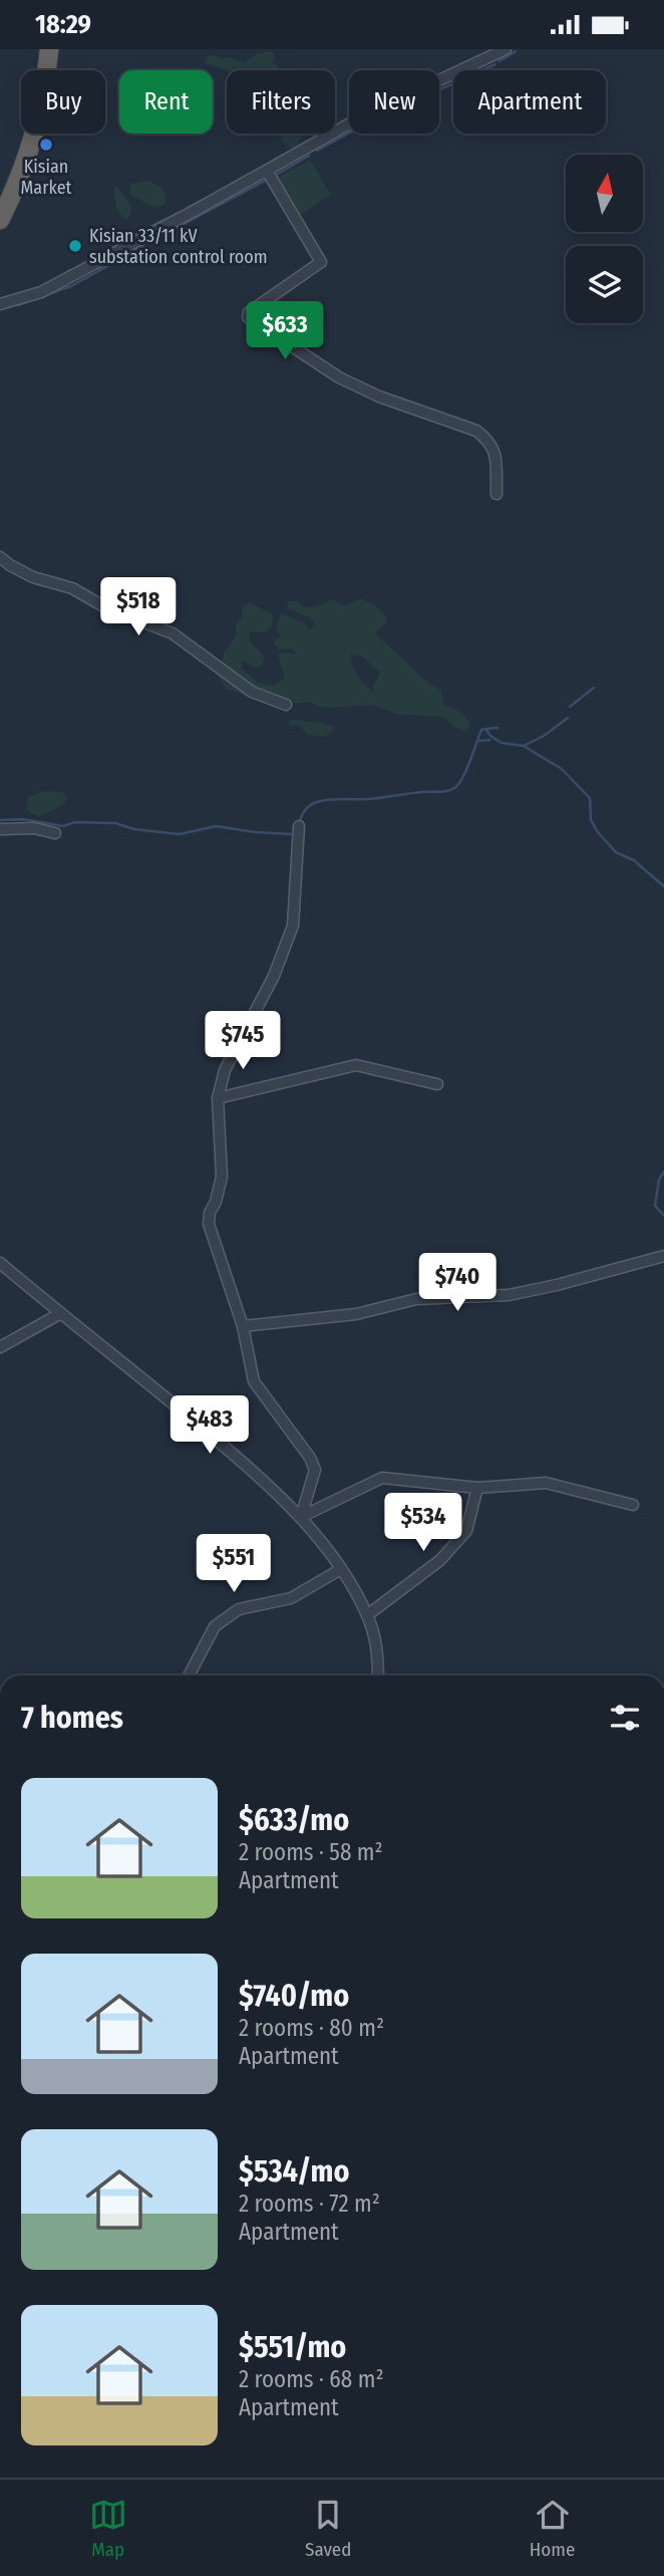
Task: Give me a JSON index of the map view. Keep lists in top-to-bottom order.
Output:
{
  "places": ["Kisian Market", "Kisian 33/11 kV substation control room"],
  "north": "top",
  "page": {
    "status": "18:29",
    "chip": [
      "Buy",
      "Rent",
      "Filters",
      "New",
      "Apartment"
    ],
    "price": [
      "$633",
      "$518",
      "$745",
      "$740",
      "$483",
      "$534",
      "$551"
    ],
    "heading": "7 homes",
    "list": [
      {
        "name": "$633/mo",
        "note": "2 rooms · 58 m² · Apartment"
      },
      {
        "name": "$740/mo",
        "note": "2 rooms · 80 m² · Apartment"
      },
      {
        "name": "$534/mo",
        "note": "2 rooms · 72 m² · Apartment"
      },
      {
        "name": "$551/mo",
        "note": "2 rooms · 68 m² · Apartment"
      }
    ],
    "tabs": ["Map", "Saved", "Home"]
  }
}
